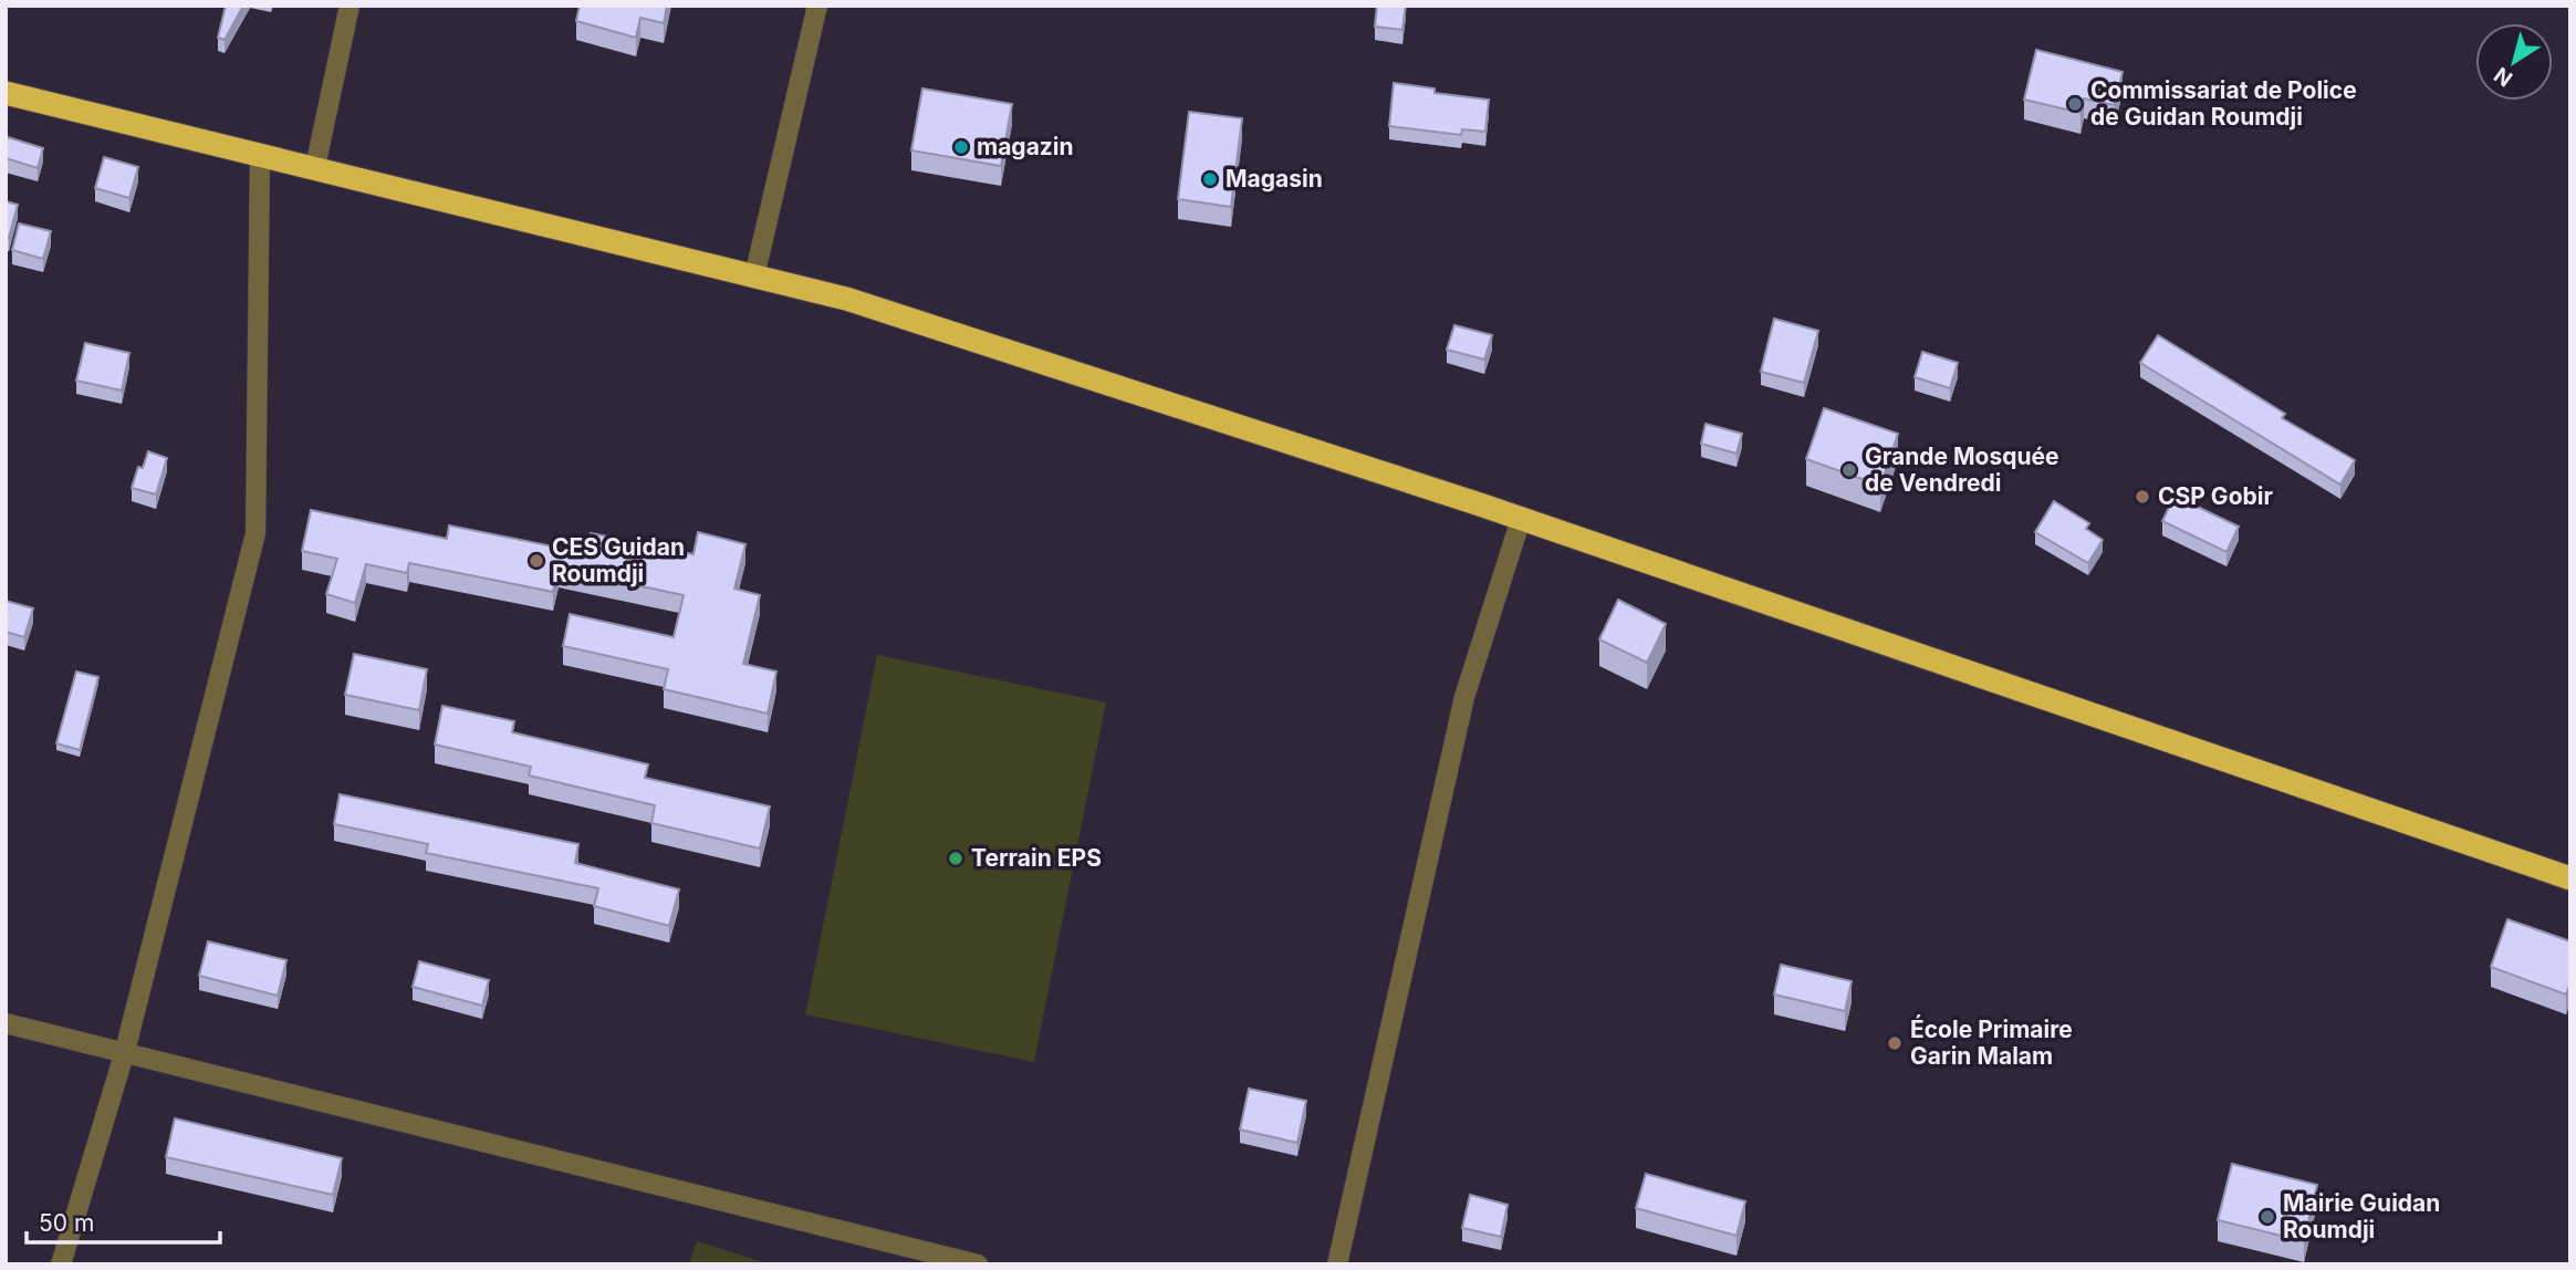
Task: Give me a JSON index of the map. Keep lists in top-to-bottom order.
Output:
{
  "places": [
    "Commissariat de Police de Guidan Roumdji",
    "magazin",
    "Magasin",
    "Grande Mosquée de Vendredi",
    "CSP Gobir",
    "CES Guidan Roumdji",
    "Terrain EPS",
    "École Primaire Garin Malam",
    "Mairie Guidan Roumdji"
  ],
  "scale_bar": "50 m",
  "north": "bottom left"
}
